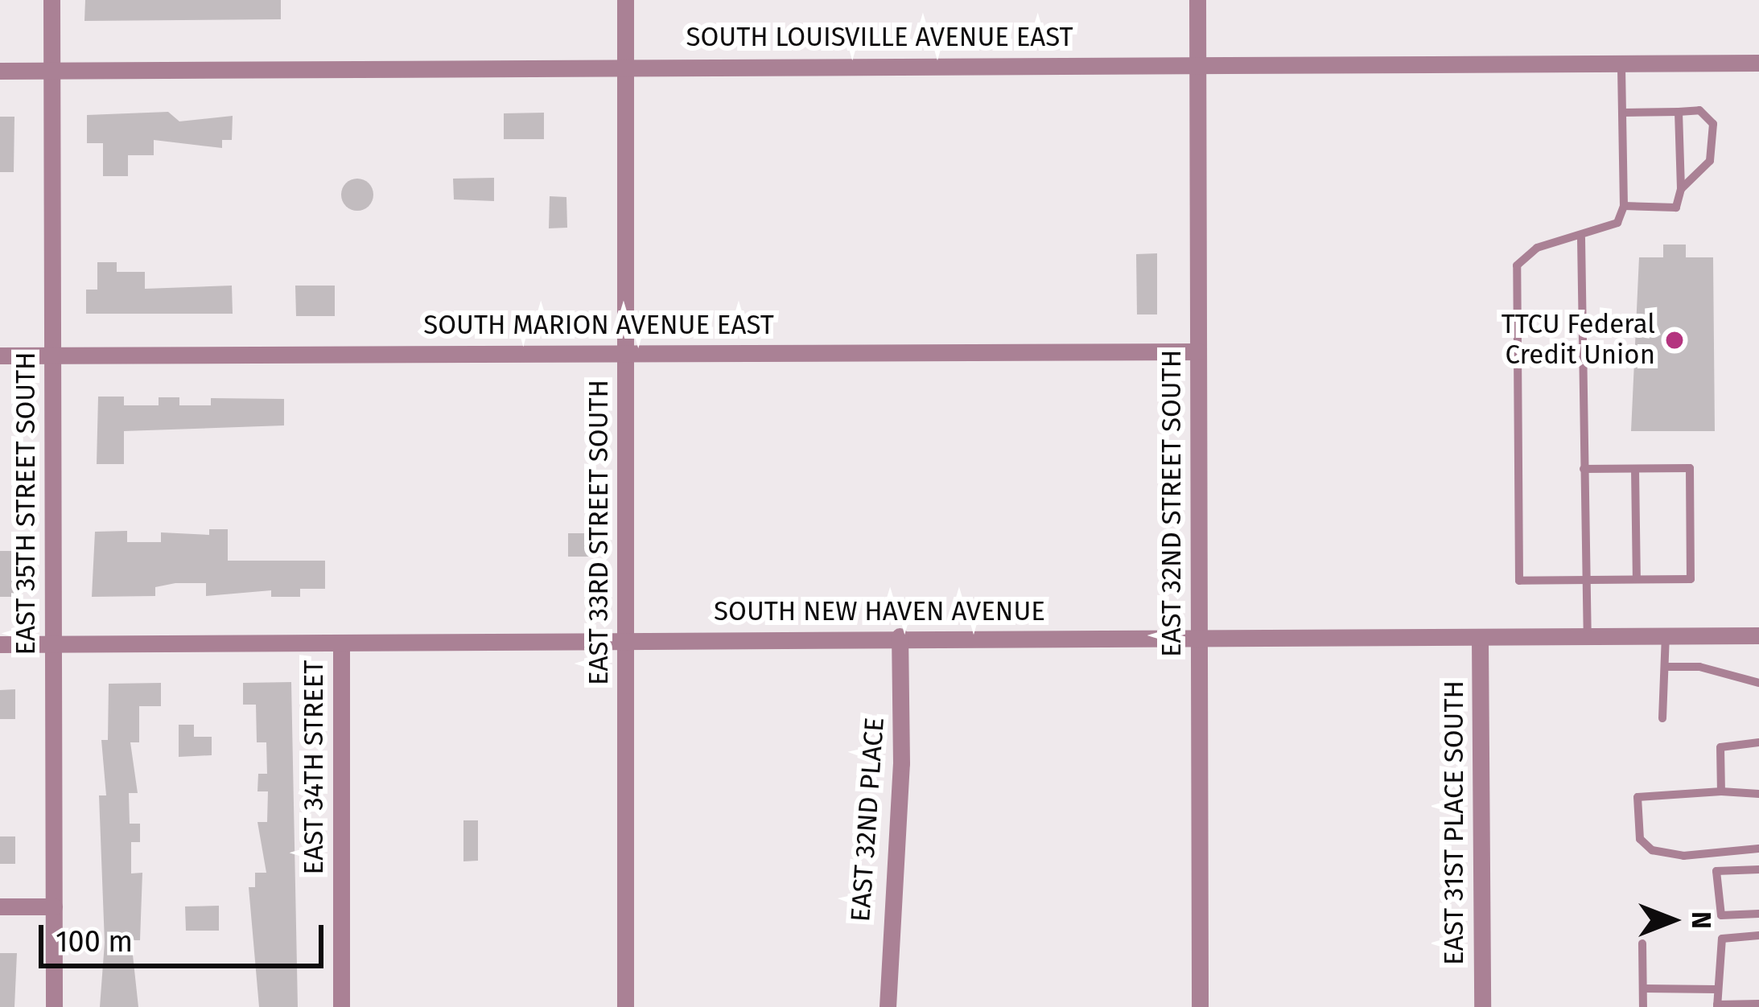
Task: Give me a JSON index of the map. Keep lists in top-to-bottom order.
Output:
{
  "streets": {
    "street": [
      "SOUTH LOUISVILLE AVENUE EAST",
      "SOUTH MARION AVENUE EAST",
      "EAST 35TH STREET SOUTH",
      "EAST 32ND STREET SOUTH",
      "EAST 33RD STREET SOUTH",
      "SOUTH NEW HAVEN AVENUE",
      "EAST 34TH STREET",
      "EAST 32ND PLACE",
      "EAST 31ST PLACE SOUTH"
    ]
  },
  "crossings": [
    ["SOUTH LOUISVILLE AVENUE EAST", "EAST 35TH STREET SOUTH"],
    ["SOUTH LOUISVILLE AVENUE EAST", "EAST 32ND STREET SOUTH"],
    ["SOUTH LOUISVILLE AVENUE EAST", "EAST 33RD STREET SOUTH"],
    ["SOUTH MARION AVENUE EAST", "EAST 35TH STREET SOUTH"],
    ["SOUTH MARION AVENUE EAST", "EAST 32ND STREET SOUTH"],
    ["SOUTH MARION AVENUE EAST", "EAST 33RD STREET SOUTH"],
    ["EAST 35TH STREET SOUTH", "SOUTH NEW HAVEN AVENUE"],
    ["EAST 32ND STREET SOUTH", "SOUTH NEW HAVEN AVENUE"],
    ["EAST 33RD STREET SOUTH", "SOUTH NEW HAVEN AVENUE"],
    ["SOUTH NEW HAVEN AVENUE", "EAST 34TH STREET"],
    ["SOUTH NEW HAVEN AVENUE", "EAST 32ND PLACE"],
    ["SOUTH NEW HAVEN AVENUE", "EAST 31ST PLACE SOUTH"]
  ],
  "places": ["TTCU Federal Credit Union"],
  "scale_bar": "100 m",
  "north": "right"
}
